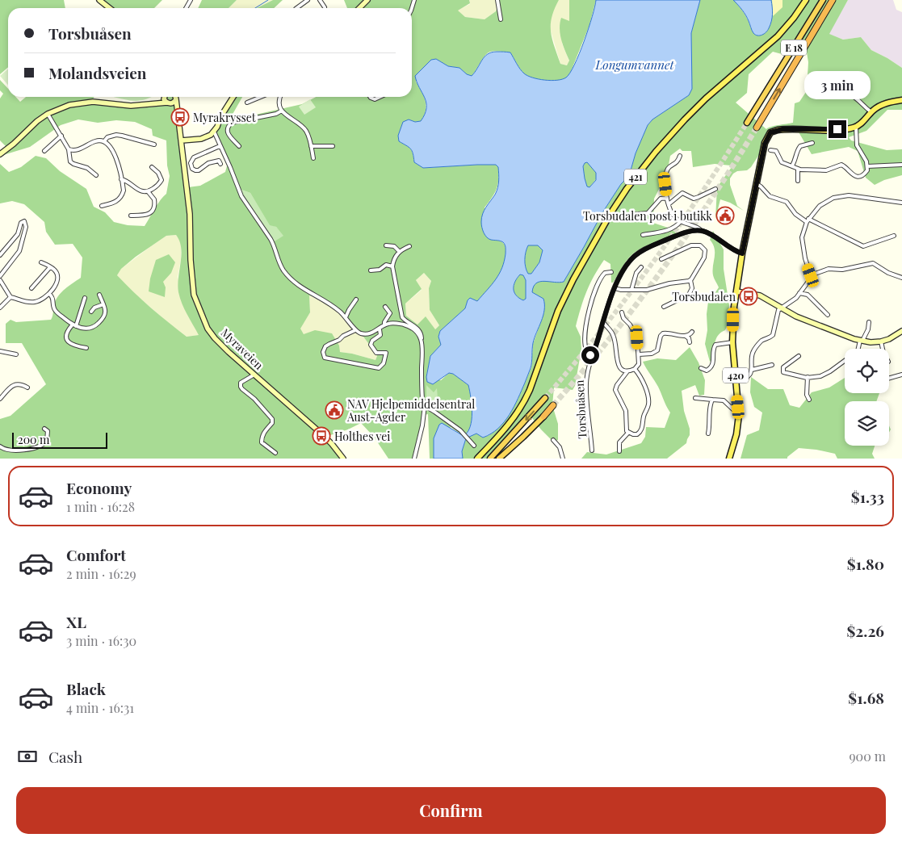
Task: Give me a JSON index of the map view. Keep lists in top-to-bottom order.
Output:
{
  "streets": {
    "highway": ["E 18"],
    "main road": ["421", "Myraveien", "420"],
    "street": ["Torsbuåsen"]
  },
  "water": ["Longumvannet"],
  "places": {
    "bus stop": ["Myrakrysset", "Torsbudalen", "Holthes vei"],
    "public building": ["Torsbudalen post i butikk", "NAV Hjelpemiddelsentral Aust-Agder"]
  },
  "scale_bar": "200 m",
  "page": {
    "banner": ["Torsbuåsen", "Molandsveien"],
    "bubble": "3 min",
    "scale": "200 m",
    "list": [
      {
        "name": "Economy",
        "note": "1 min · 16:28",
        "value": "$1.33"
      },
      {
        "name": "Comfort",
        "note": "2 min · 16:29",
        "value": "$1.80"
      },
      {
        "name": "XL",
        "note": "3 min · 16:30",
        "value": "$2.26"
      },
      {
        "name": "Black",
        "note": "4 min · 16:31",
        "value": "$1.68"
      }
    ],
    "pay": ["Cash", "900 m"],
    "buttons": "Confirm"
  }
}
